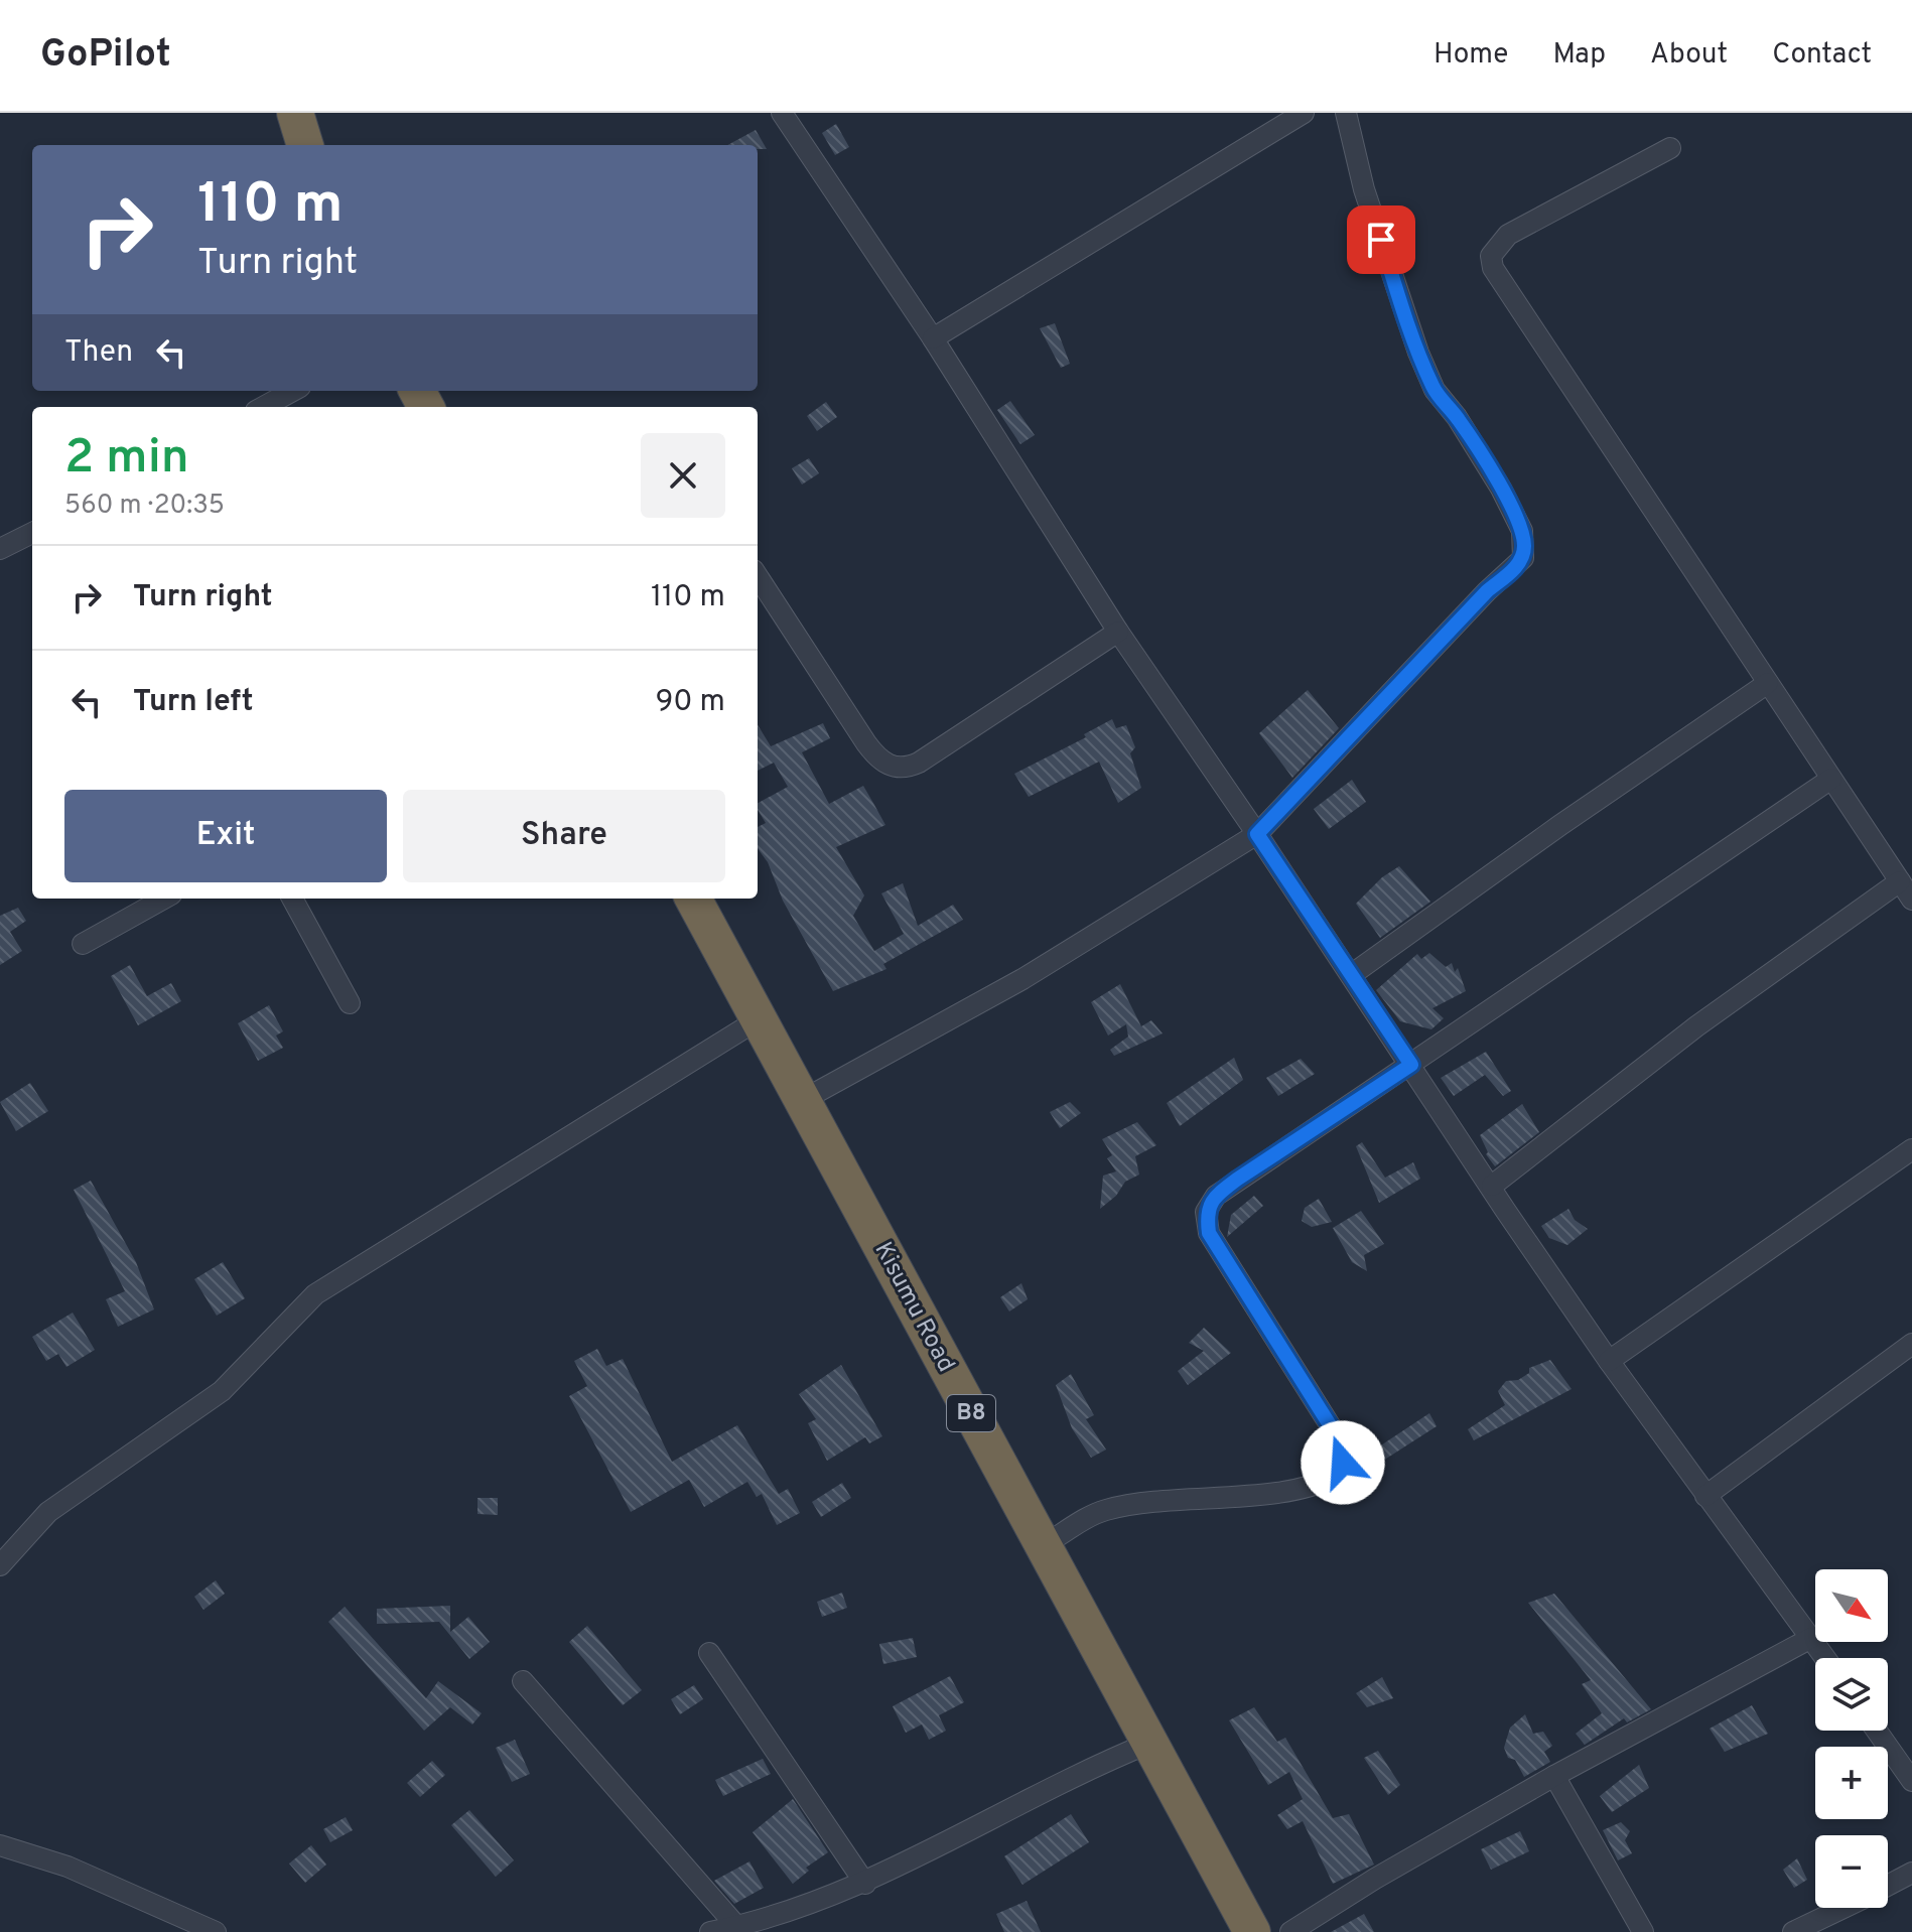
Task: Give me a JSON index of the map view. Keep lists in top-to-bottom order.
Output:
{
  "streets": {
    "highway": ["Kisumu Road", "B8"]
  },
  "north": "bottom right",
  "page": {
    "header": "GoPilot",
    "nav": [
      "Home",
      "Map",
      "About",
      "Contact"
    ],
    "turn": ["110 m", "Turn right"],
    "then": "Then",
    "heading": ["2 min", "560 m · 20:35"],
    "list": [
      {
        "name": "Turn right",
        "value": "110 m"
      },
      {
        "name": "Turn left",
        "value": "90 m"
      }
    ],
    "buttons": ["Exit", "Share"],
    "map_buttons": ["+", "−"]
  }
}
